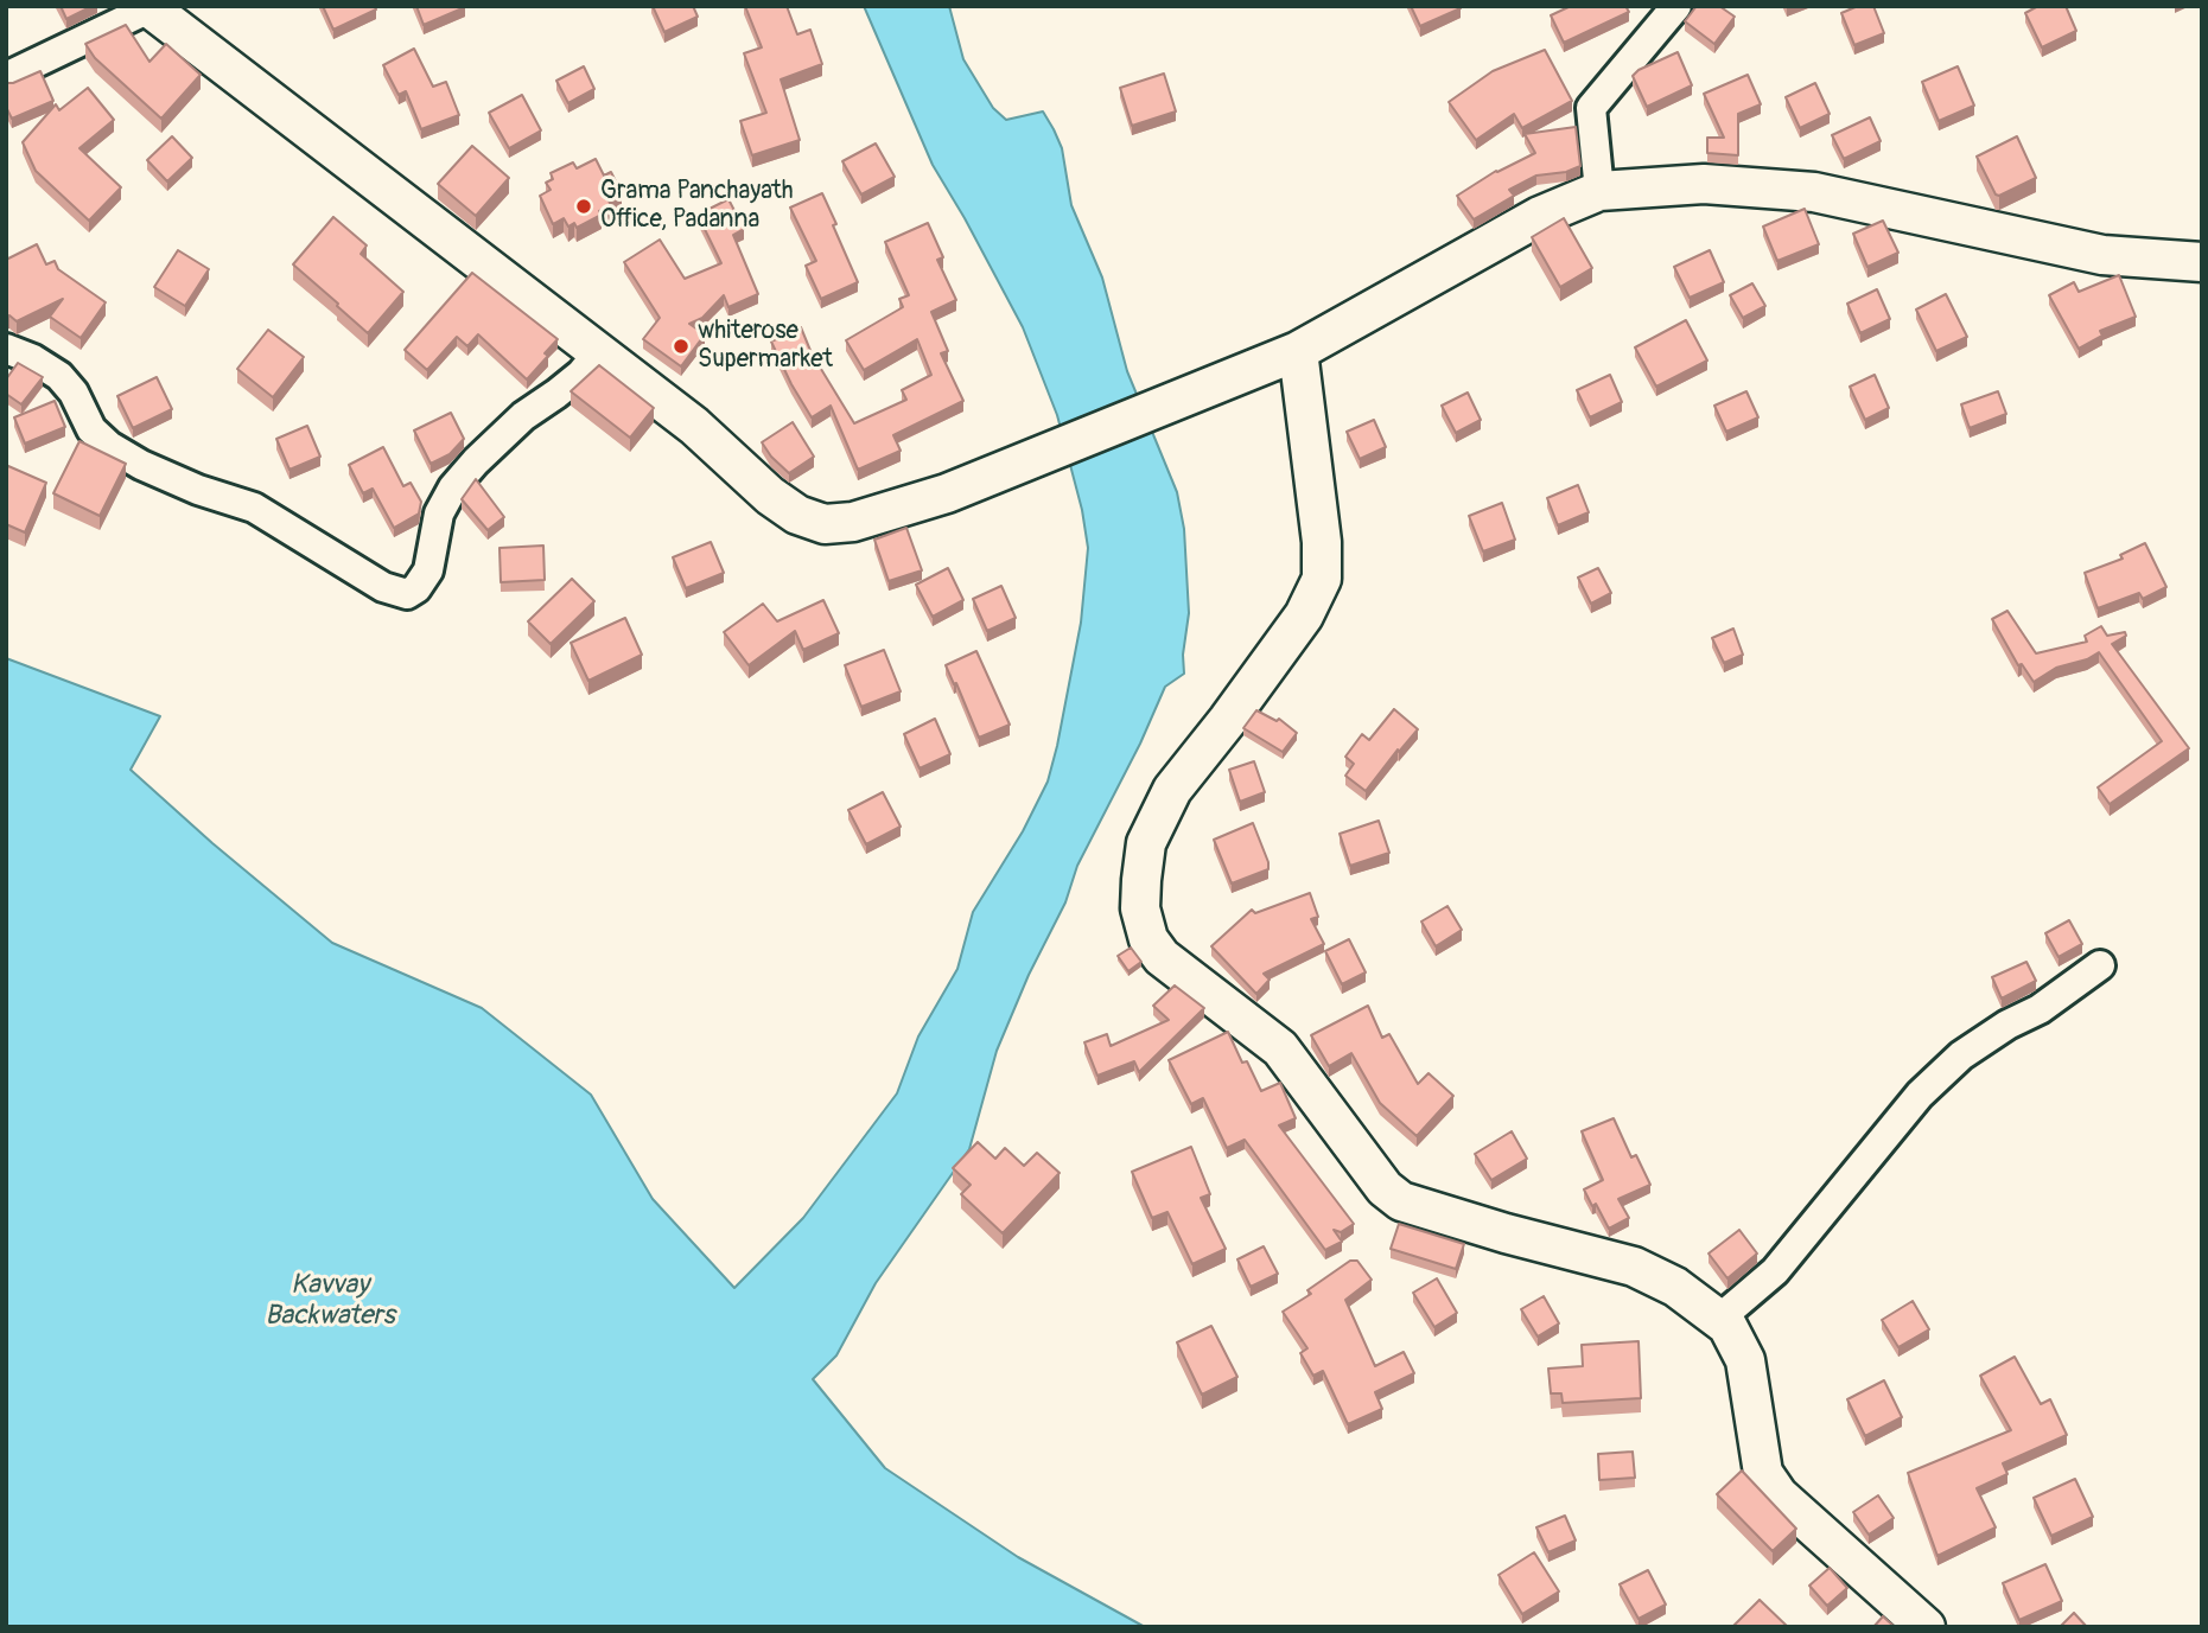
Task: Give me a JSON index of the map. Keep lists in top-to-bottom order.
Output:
{
  "water": ["Kavvay Backwaters"],
  "places": ["Grama Panchayath Office, Padanna", "whiterose Supermarket"]
}
